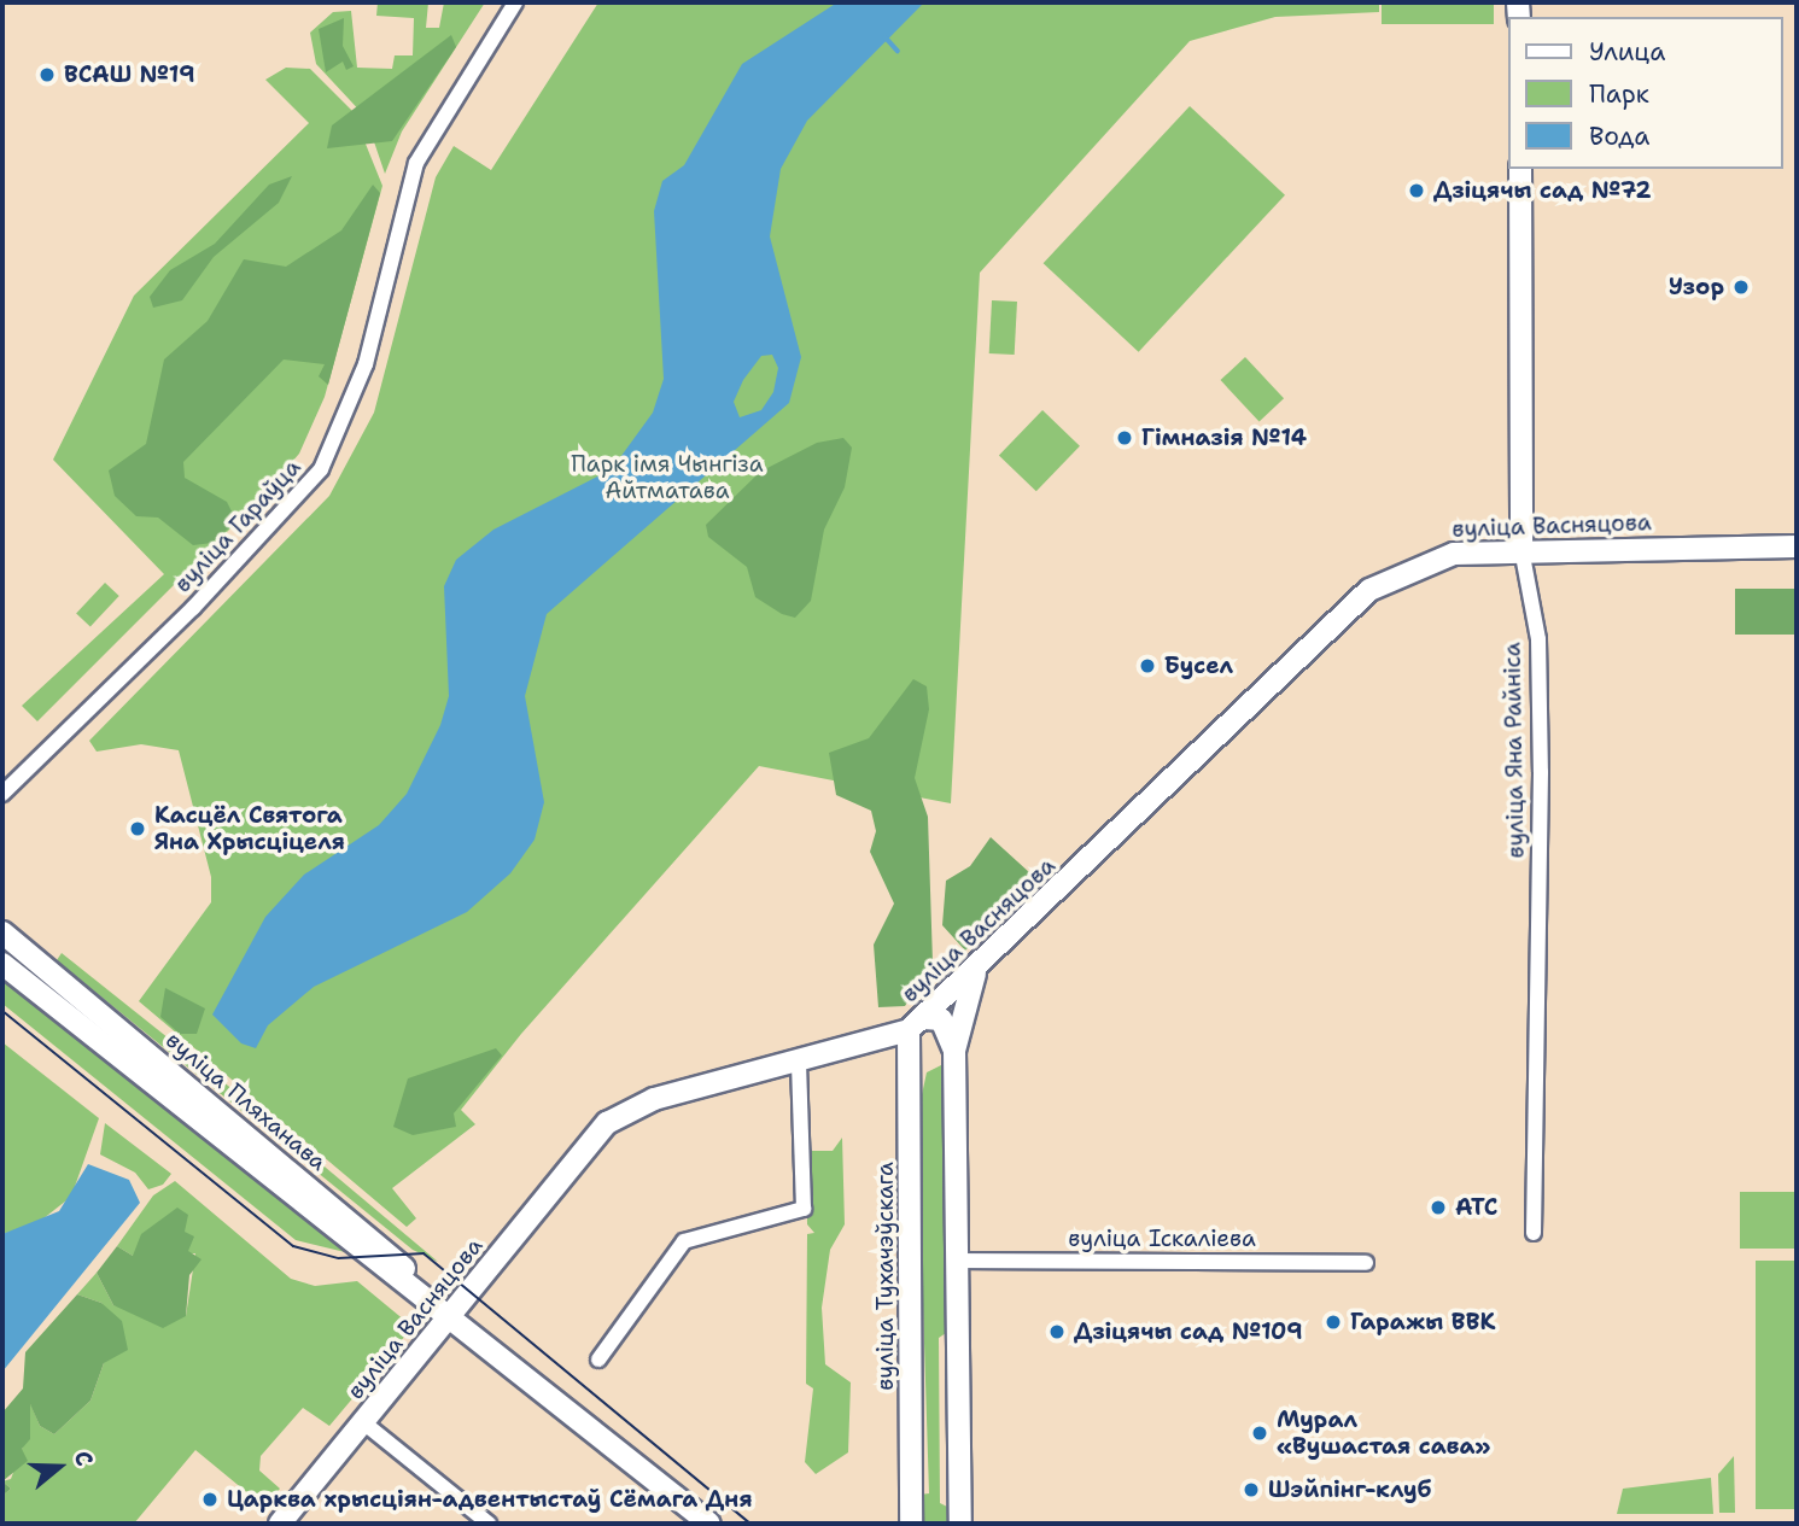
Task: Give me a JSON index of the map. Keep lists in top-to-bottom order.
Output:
{
  "streets": {
    "street": [
      "вуліца Гараўца",
      "вуліца Васняцова",
      "вуліца Яна Райніса",
      "вуліца Пляханава",
      "вуліца Іскаліева",
      "вуліца Тухачэўскага"
    ]
  },
  "crossings": [
    ["вуліца Васняцова", "вуліца Яна Райніса"],
    ["вуліца Васняцова", "вуліца Пляханава"],
    ["вуліца Васняцова", "вуліца Тухачэўскага"]
  ],
  "parks": ["Парк імя Чынгіза Айтматава"],
  "places": [
    "ВСАШ №19",
    "Дзіцячы сад №72",
    "Узор",
    "Гімназія №14",
    "Бусел",
    "Касцёл Святога Яна Хрысціцеля",
    "АТС",
    "Гаражы ВВК",
    "Дзіцячы сад №109",
    "Мурал «Вушастая сава»",
    "Шэйпінг-клуб",
    "Царква хрысціян-адвентыстаў Сёмага Дня"
  ],
  "legend": ["Улица", "Парк", "Вода"],
  "north": "right"
}
